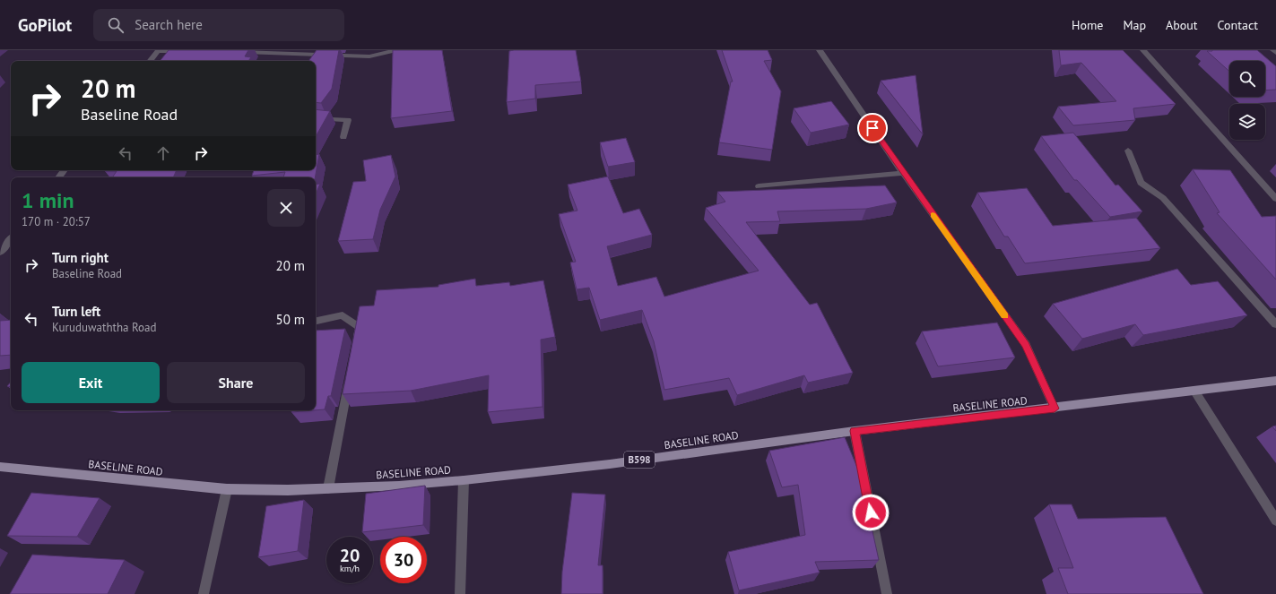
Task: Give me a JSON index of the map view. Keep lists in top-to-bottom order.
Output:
{
  "streets": {
    "main road": ["BASELINE ROAD", "B598"]
  },
  "page": {
    "header": "GoPilot",
    "search": "Search here",
    "nav": [
      "Home",
      "Map",
      "About",
      "Contact"
    ],
    "turn": ["20 m", "Baseline Road"],
    "heading": ["1 min", "170 m · 20:57"],
    "list": [
      {
        "name": "Turn right",
        "note": "Baseline Road",
        "value": "20 m"
      },
      {
        "name": "Turn left",
        "note": "Kuruduwaththa Road",
        "value": "50 m"
      }
    ],
    "buttons": ["Exit", "Share"],
    "speed": "20 km/h",
    "limit": "30"
  }
}
